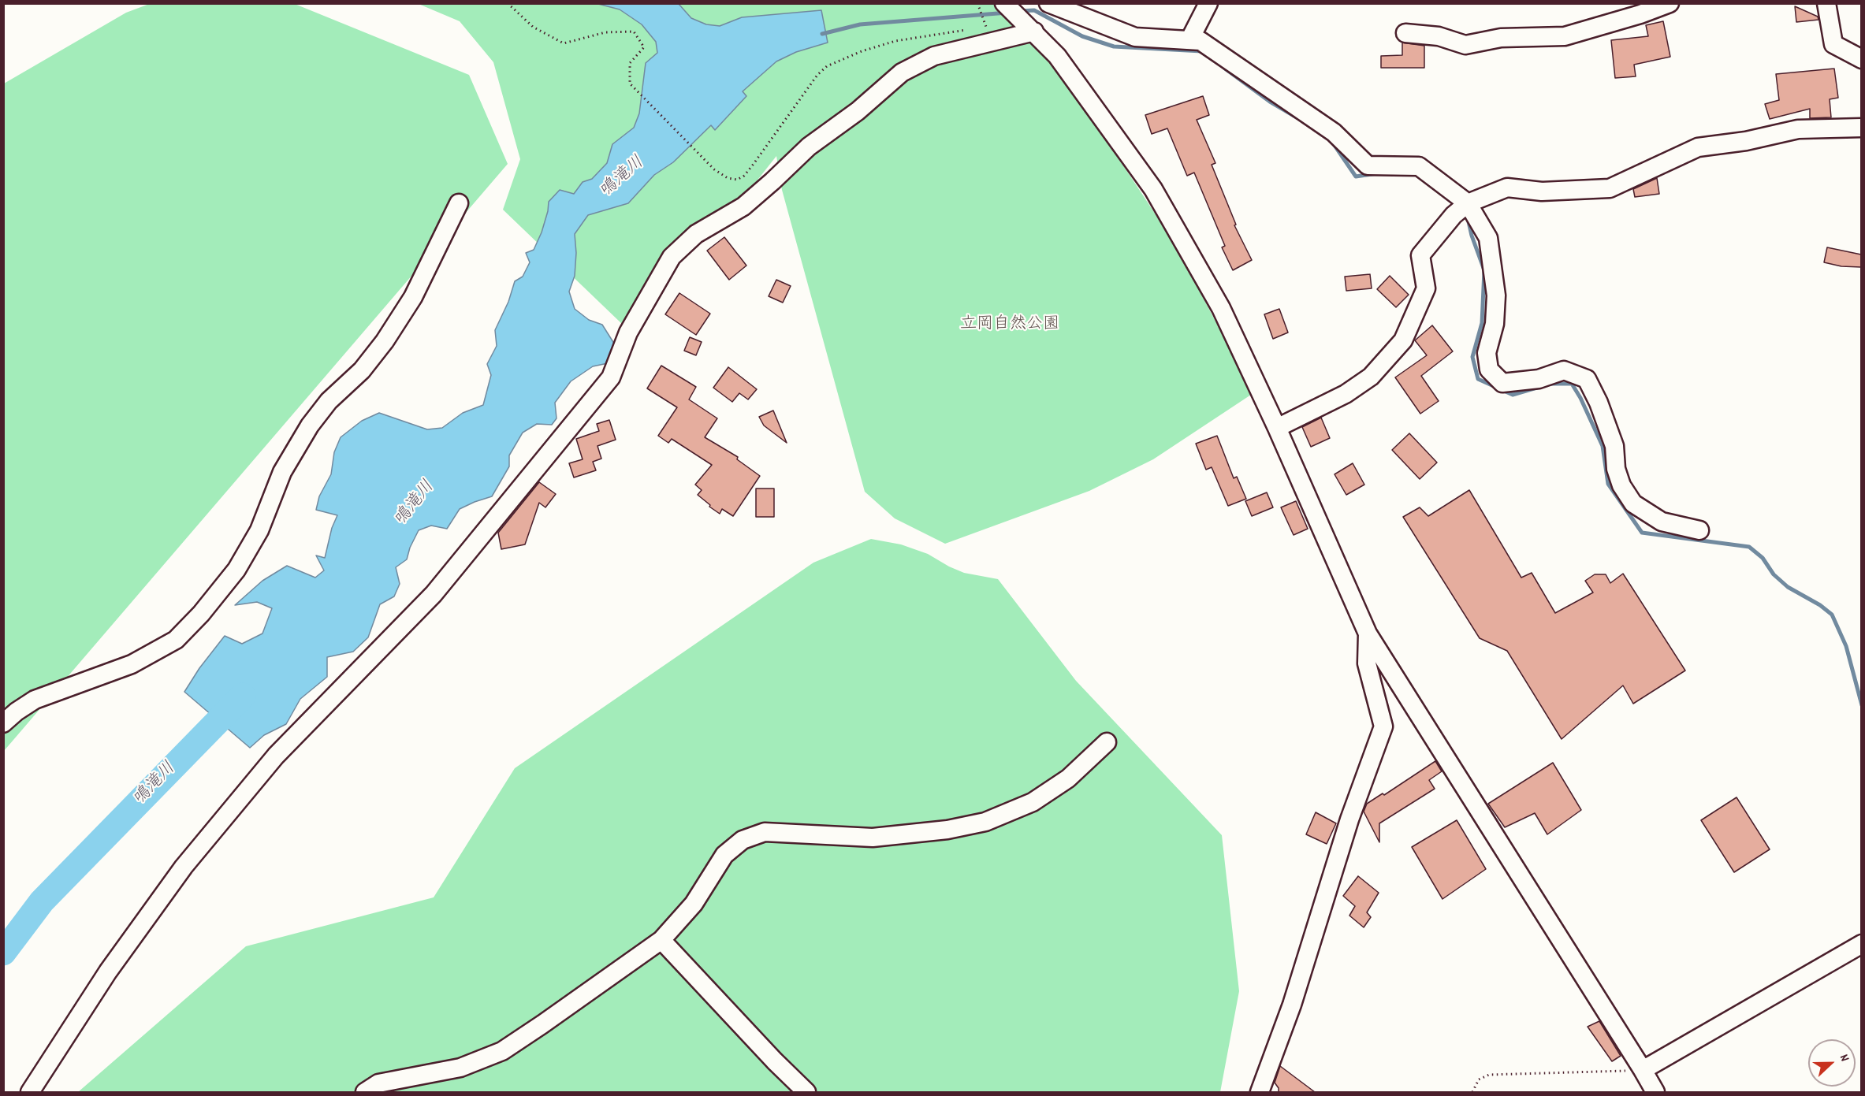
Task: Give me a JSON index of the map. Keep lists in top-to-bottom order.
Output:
{
  "water": ["鳴滝川"],
  "parks": ["立岡自然公園"],
  "north": "right"
}
